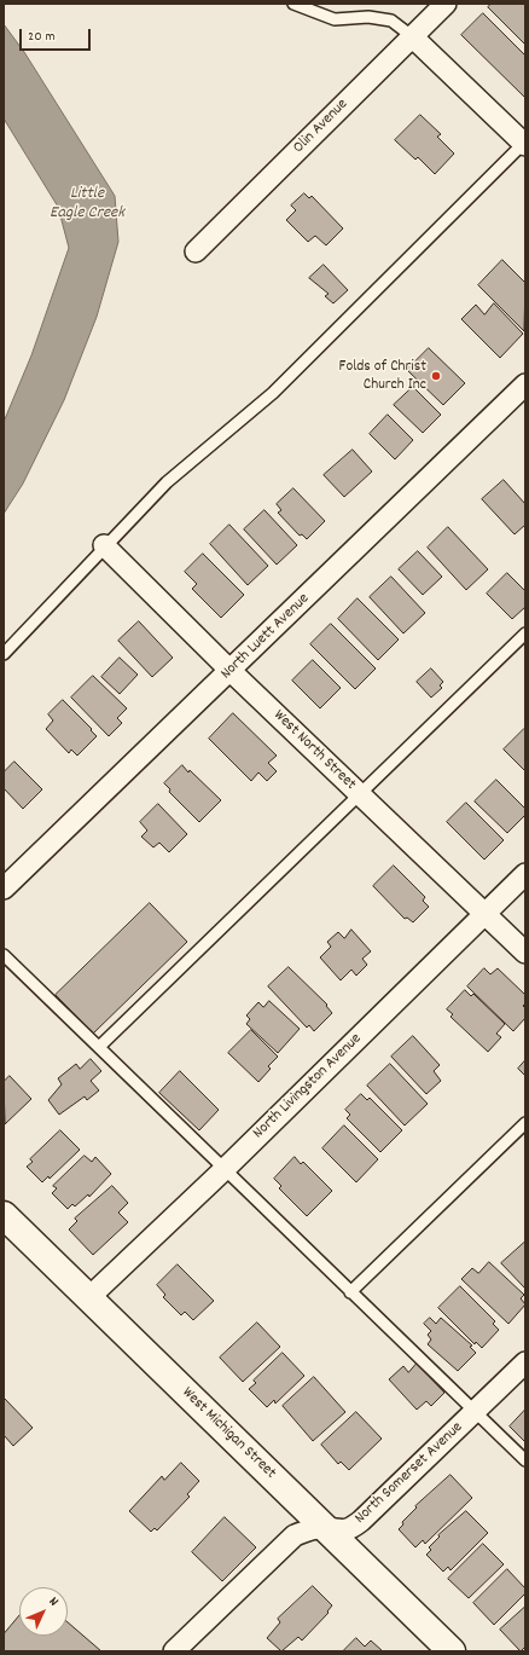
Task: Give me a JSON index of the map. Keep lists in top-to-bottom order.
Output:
{
  "streets": {
    "main road": ["West Michigan Street"],
    "street": [
      "Olin Avenue",
      "North Luett Avenue",
      "West North Street",
      "North Livingston Avenue",
      "North Somerset Avenue"
    ]
  },
  "crossings": [
    ["North Luett Avenue", "West North Street"],
    ["West North Street", "North Livingston Avenue"],
    ["North Livingston Avenue", "West Michigan Street"],
    ["West Michigan Street", "North Somerset Avenue"]
  ],
  "water": ["Little Eagle Creek"],
  "places": ["Folds of Christ Church Inc"],
  "scale_bar": "20 m",
  "north": "top right"
}
